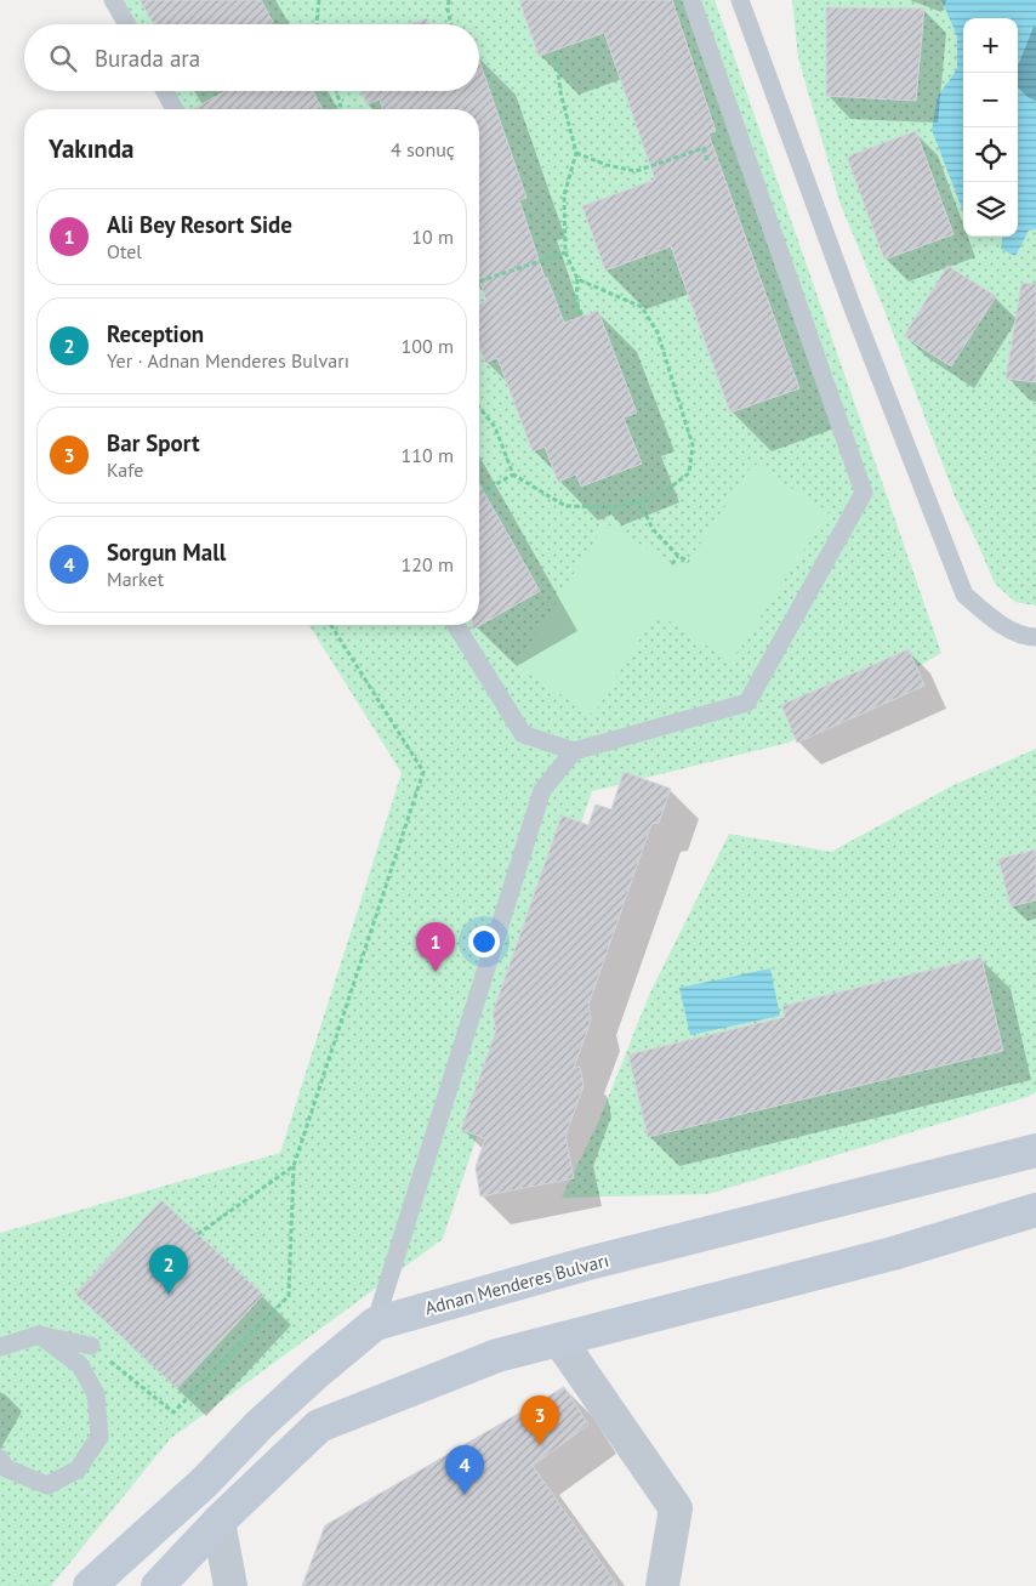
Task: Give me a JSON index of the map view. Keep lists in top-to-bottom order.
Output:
{
  "streets": {
    "main road": ["Adnan Menderes Bulvarı"]
  },
  "page": {
    "map_buttons": ["+", "−"],
    "search": "Burada ara",
    "heading": ["Yakında", "4 sonuç"],
    "list": [
      {
        "mark": "1",
        "name": "Ali Bey Resort Side",
        "note": "Otel",
        "value": "10 m"
      },
      {
        "mark": "2",
        "name": "Reception",
        "note": "Yer · Adnan Menderes Bulvarı",
        "value": "100 m"
      },
      {
        "mark": "3",
        "name": "Bar Sport",
        "note": "Kafe",
        "value": "110 m"
      },
      {
        "mark": "4",
        "name": "Sorgun Mall",
        "note": "Market",
        "value": "120 m"
      }
    ],
    "pins": [
      "1",
      "2",
      "3",
      "4"
    ]
  }
}
